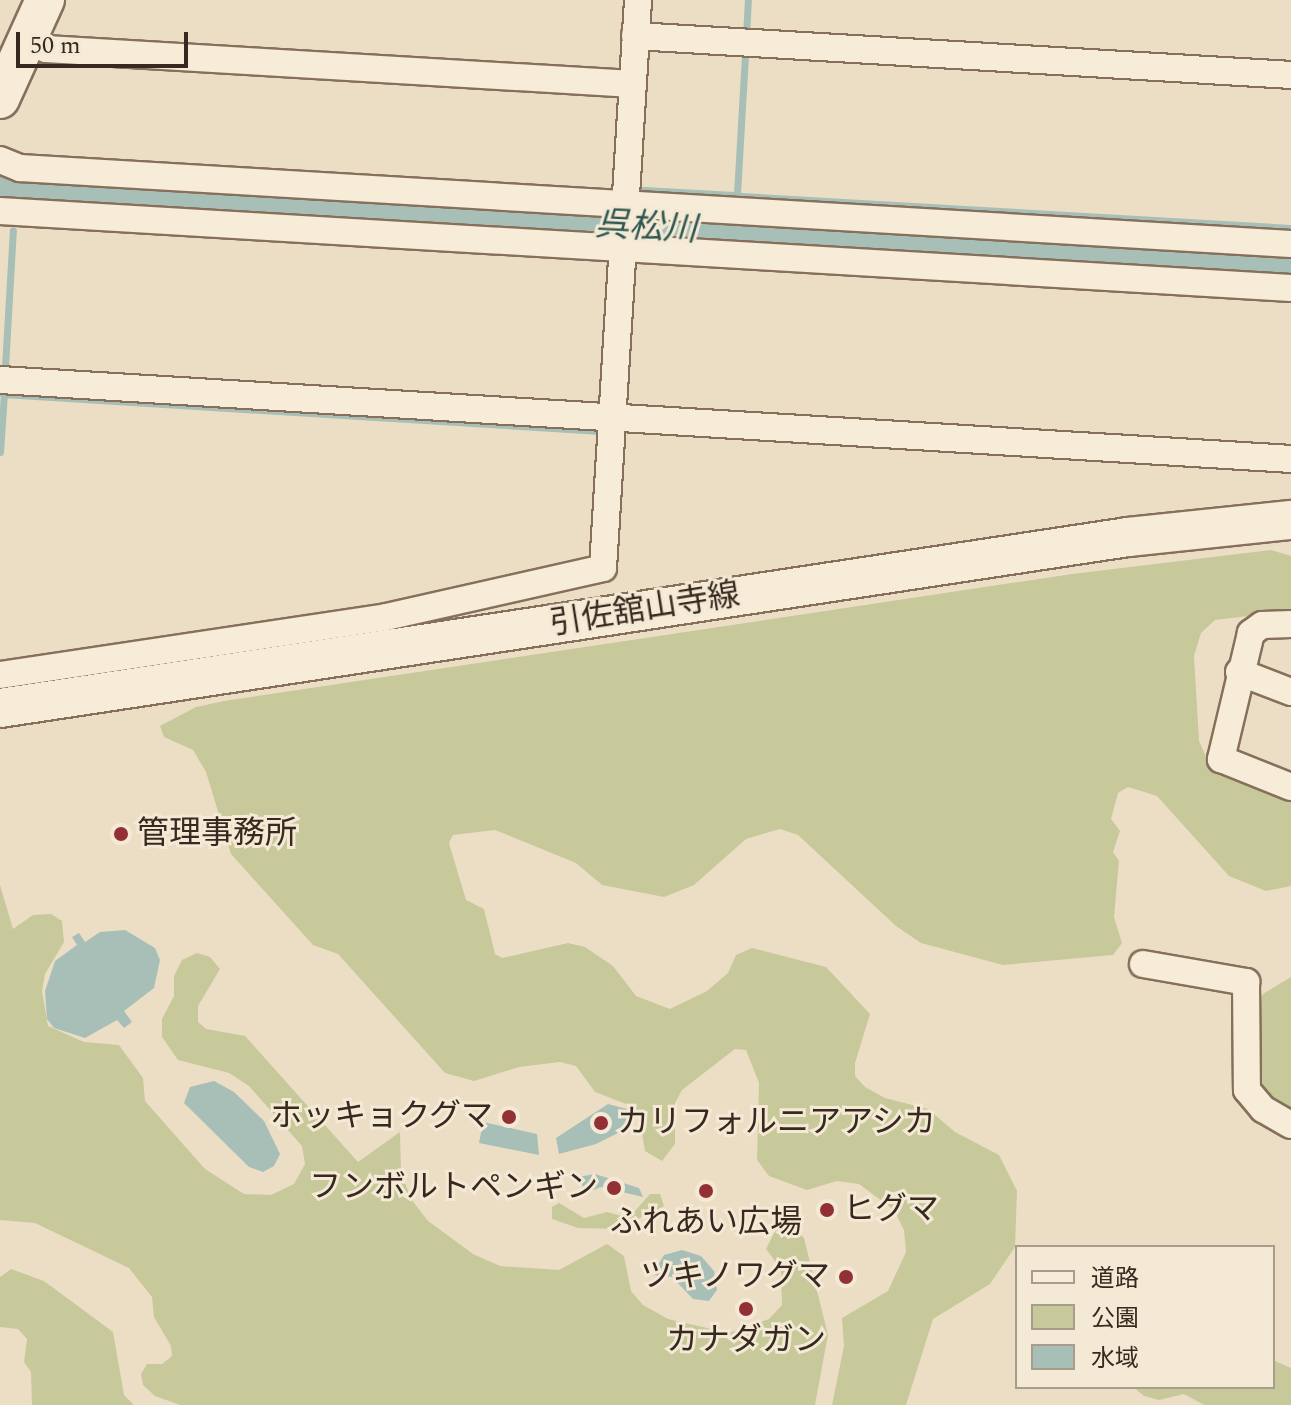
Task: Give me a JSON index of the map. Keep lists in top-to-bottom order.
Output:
{
  "streets": {
    "main road": ["引佐舘山寺線"]
  },
  "water": ["呉松川"],
  "places": [
    "管理事務所",
    "ホッキョクグマ",
    "カリフォルニアアシカ",
    "フンボルトペンギン",
    "ふれあい広場",
    "ヒグマ",
    "ツキノワグマ",
    "カナダガン"
  ],
  "legend": ["道路", "公園", "水域"],
  "scale_bar": "50 m"
}
